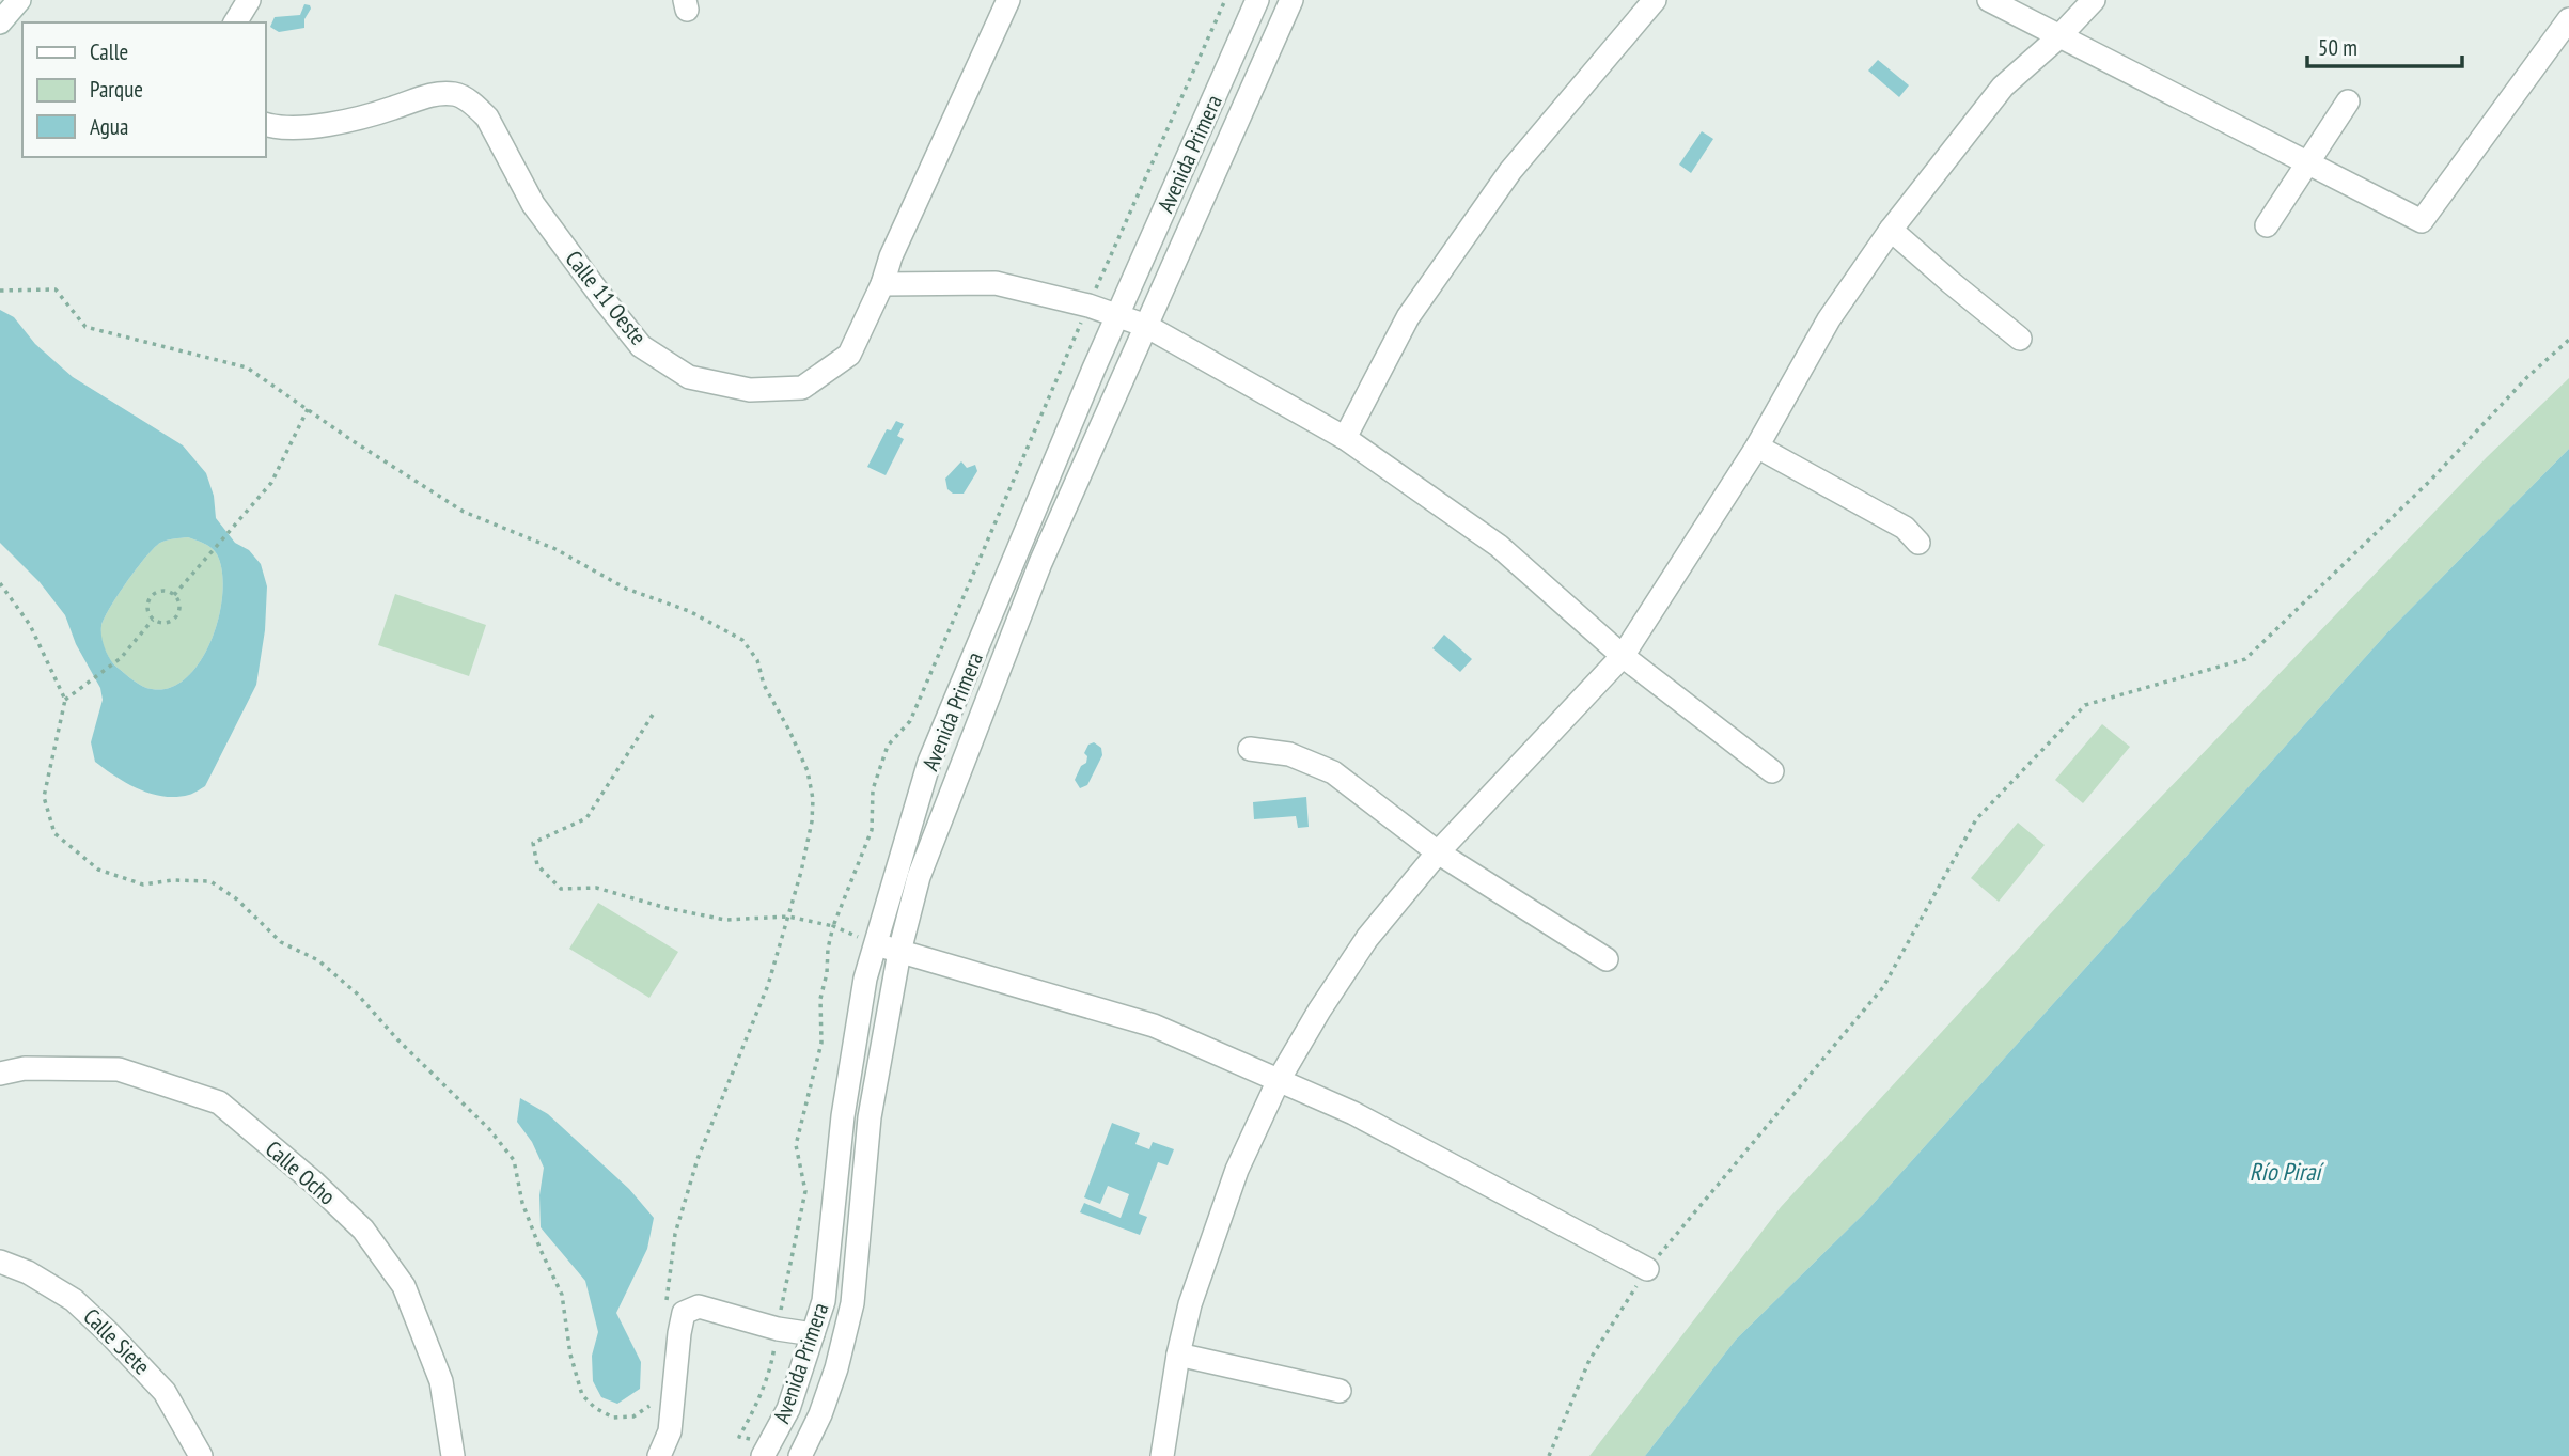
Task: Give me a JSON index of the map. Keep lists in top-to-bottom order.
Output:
{
  "streets": {
    "street": [
      "Avenida Primera",
      "Calle 11 Oeste",
      "Calle Ocho",
      "Calle Siete"
    ]
  },
  "water": ["Río Piraí"],
  "legend": ["Calle", "Parque", "Agua"],
  "scale_bar": "50 m"
}
